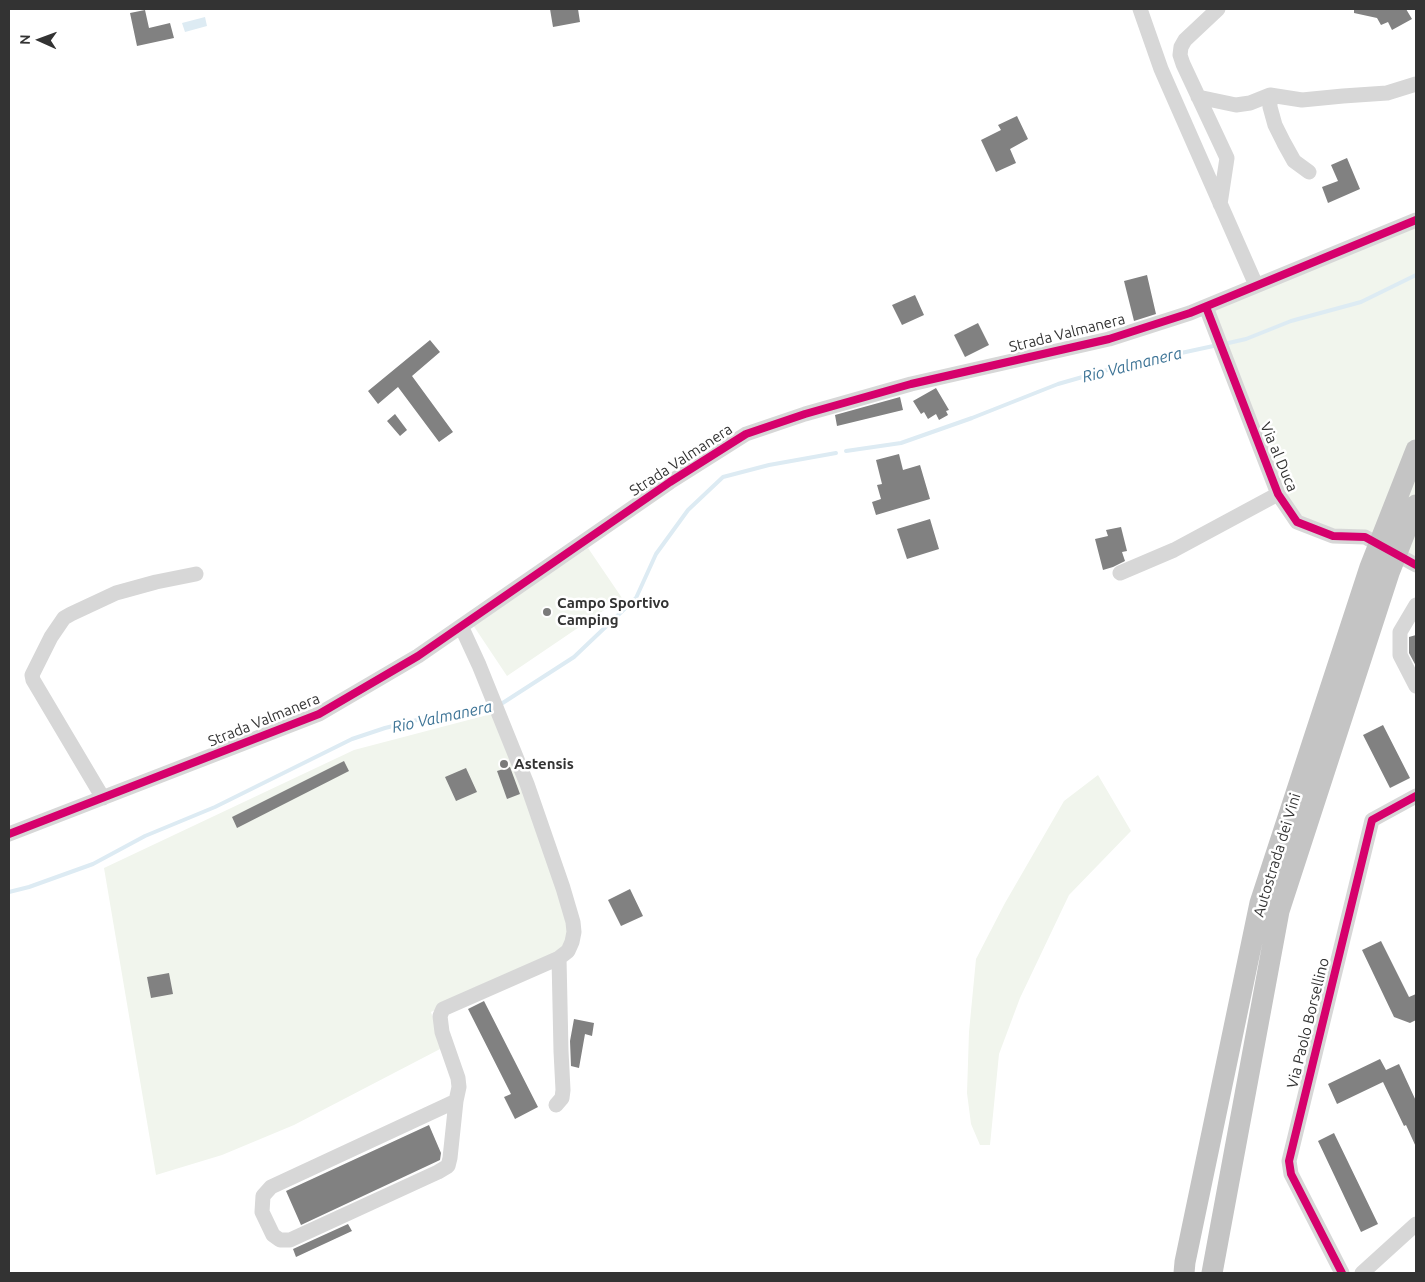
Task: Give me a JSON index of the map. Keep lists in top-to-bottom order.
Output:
{
  "streets": {
    "highway": ["Autostrada dei Vini"],
    "street": ["Strada Valmanera", "Via al Duca", "Via Paolo Borsellino"]
  },
  "crossings": [
    ["Strada Valmanera", "Via al Duca"]
  ],
  "water": ["Rio Valmanera"],
  "places": ["Campo Sportivo Camping", "Astensis"],
  "north": "left"
}
